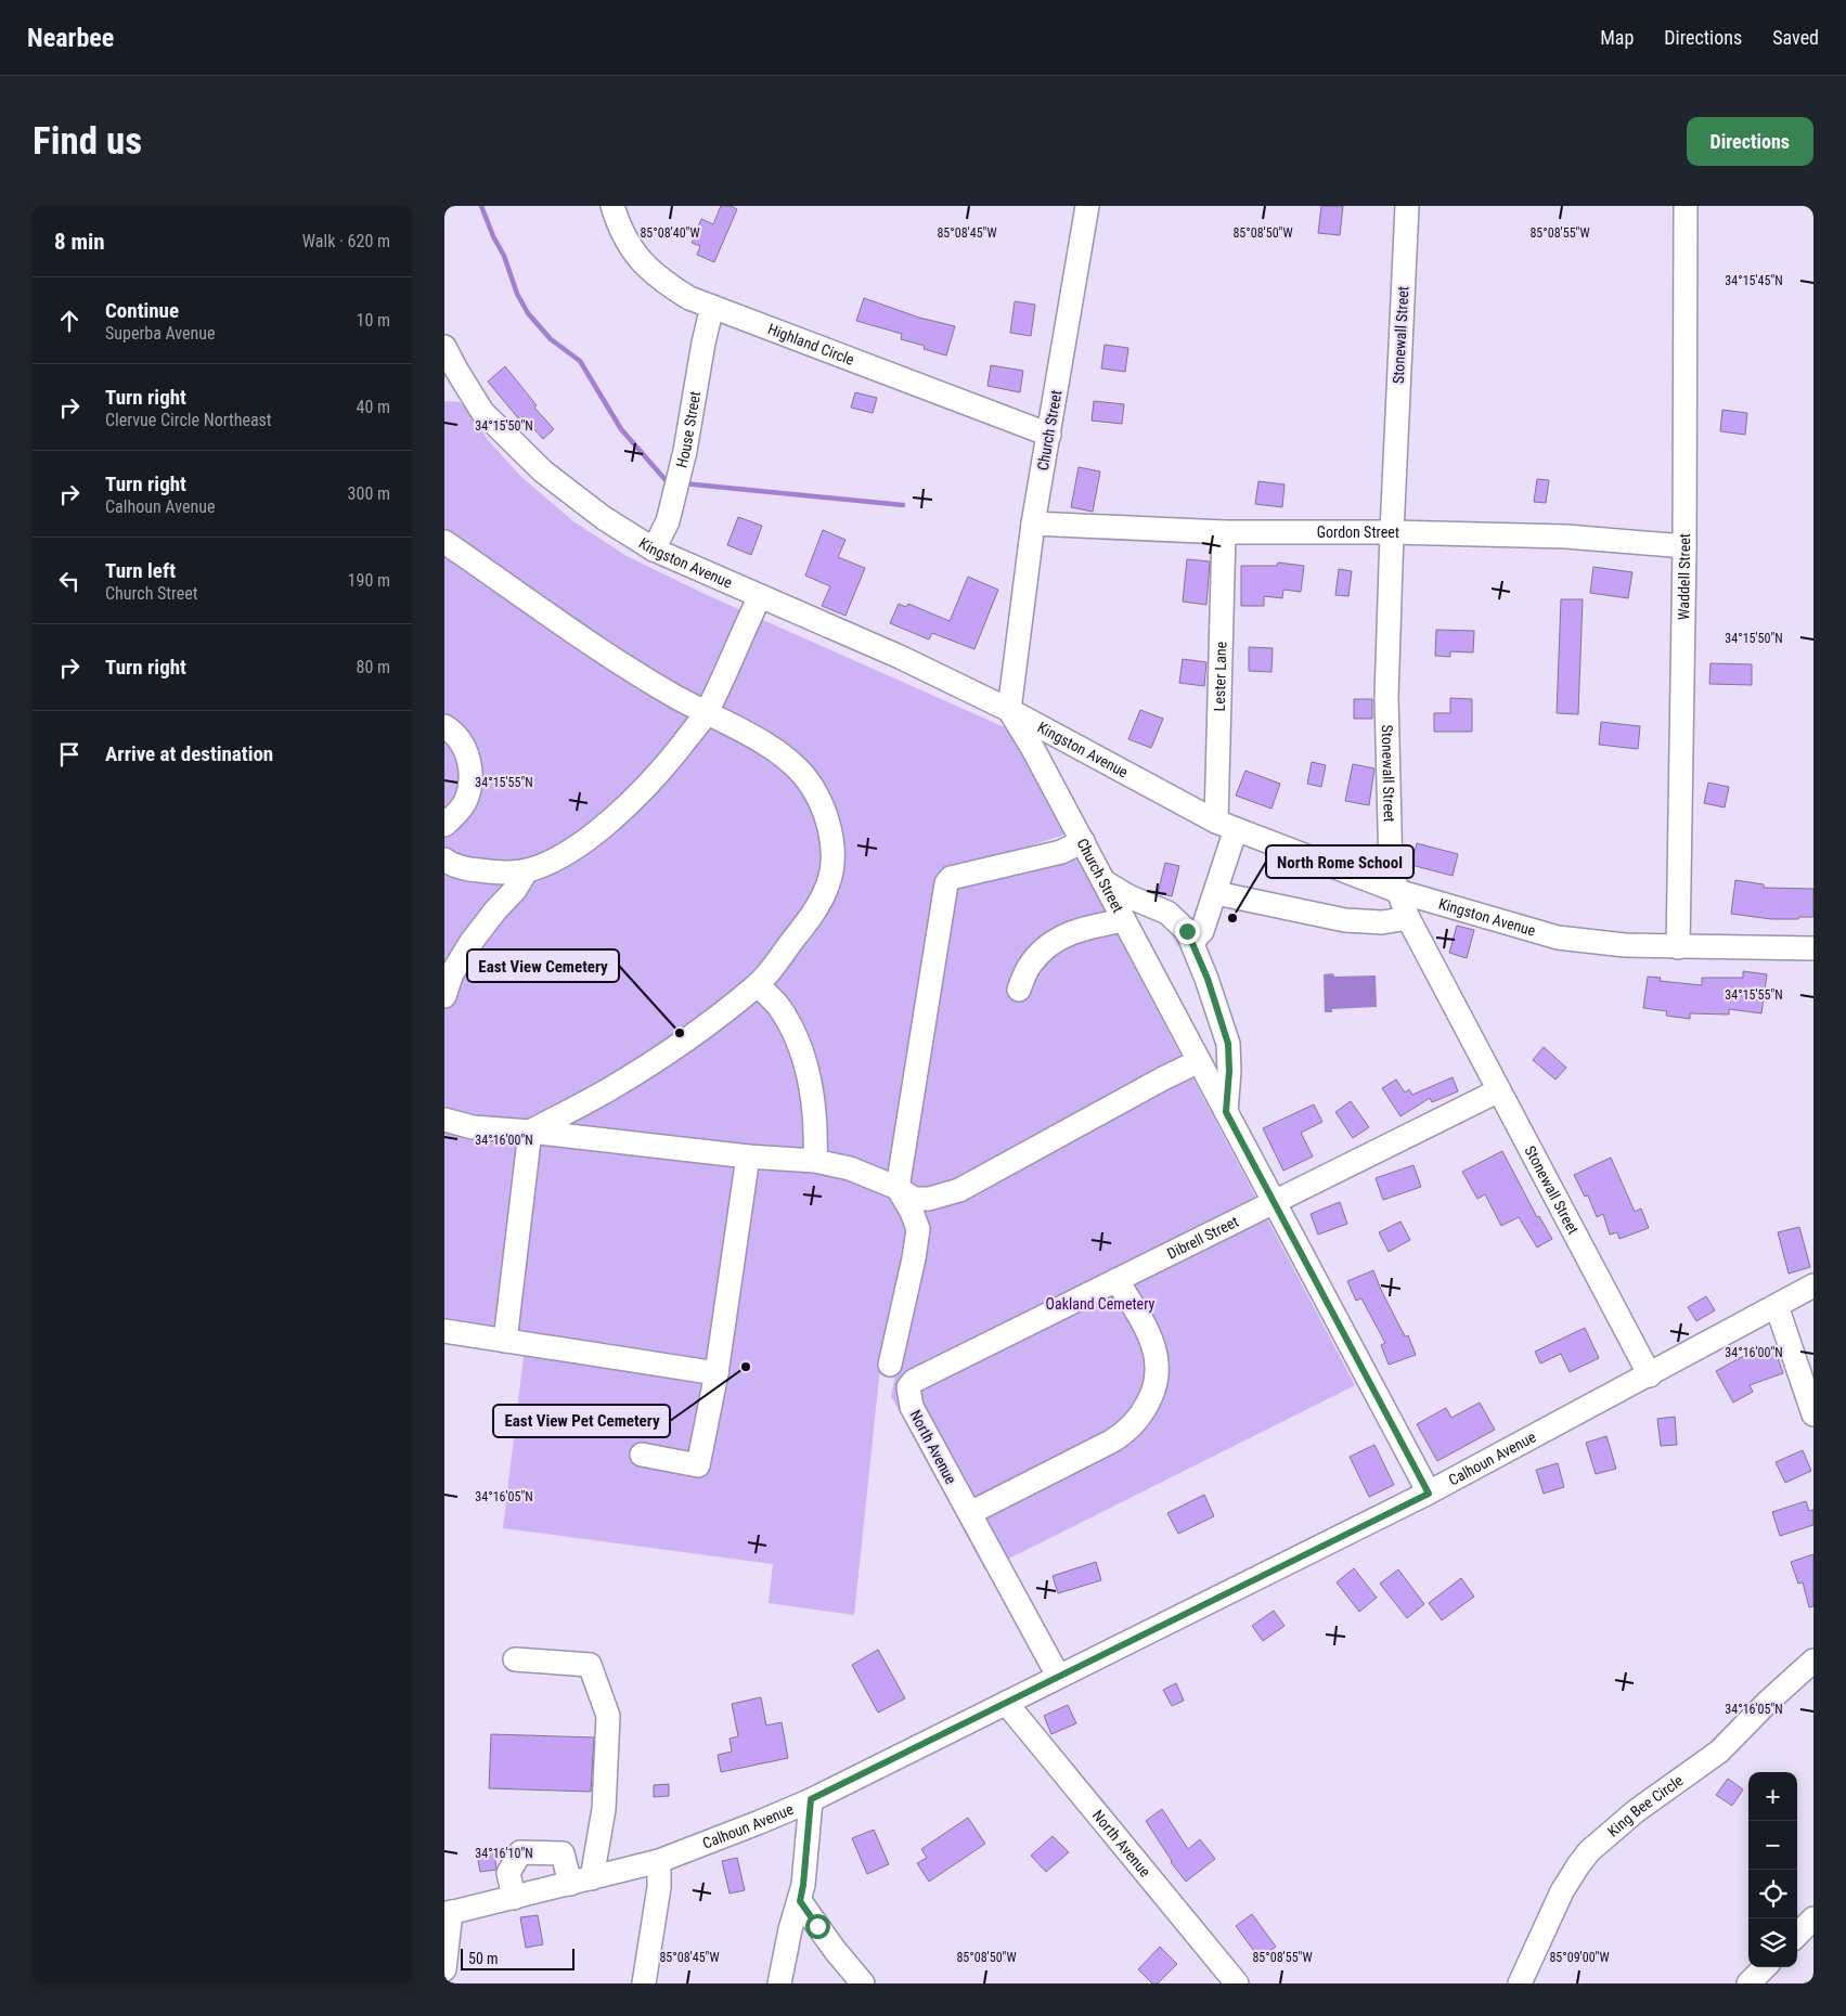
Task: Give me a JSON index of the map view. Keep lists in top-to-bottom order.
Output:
{
  "streets": {
    "street": [
      "Stonewall Street",
      "Highland Circle",
      "House Street",
      "Church Street",
      "Gordon Street",
      "Kingston Avenue",
      "Waddell Street",
      "Lester Lane",
      "Dibrell Street",
      "North Avenue",
      "Calhoun Avenue",
      "King Bee Circle"
    ]
  },
  "crossings": [
    ["Stonewall Street", "Gordon Street"],
    ["Stonewall Street", "Kingston Avenue"],
    ["Stonewall Street", "Dibrell Street"],
    ["Stonewall Street", "Calhoun Avenue"],
    ["Highland Circle", "House Street"],
    ["Highland Circle", "Church Street"],
    ["House Street", "Kingston Avenue"],
    ["Church Street", "Gordon Street"],
    ["Church Street", "Kingston Avenue"],
    ["Church Street", "Dibrell Street"],
    ["Church Street", "Calhoun Avenue"],
    ["Gordon Street", "Waddell Street"],
    ["Gordon Street", "Lester Lane"],
    ["Kingston Avenue", "Waddell Street"],
    ["Kingston Avenue", "Lester Lane"],
    ["Dibrell Street", "North Avenue"],
    ["North Avenue", "Calhoun Avenue"]
  ],
  "parks": ["Oakland Cemetery"],
  "places": ["North Rome School", "East View Cemetery", "East View Pet Cemetery"],
  "scale_bar": "50 m",
  "page": {
    "header": "Nearbee",
    "nav": ["Map", "Directions", "Saved"],
    "buttons": "Directions",
    "title": "Find us",
    "heading": ["8 min", "Walk · 620 m"],
    "list": [
      ["Continue", "Superba Avenue", "10 m"],
      ["Turn right", "Clervue Circle Northeast", "40 m"],
      ["Turn right", "Calhoun Avenue", "300 m"],
      ["Turn left", "Church Street", "190 m"],
      ["Turn right", "80 m"],
      "Arrive at destination"
    ],
    "map_buttons": ["+", "−"],
    "scale": "50 m"
  },
  "coordinates": [
    "85°08'40\"W",
    "85°08'45\"W",
    "85°08'50\"W",
    "85°08'55\"W",
    "34°15'45\"N",
    "34°15'50\"N",
    "34°15'55\"N",
    "34°16'00\"N",
    "34°16'05\"N",
    "34°16'10\"N",
    "85°09'00\"W"
  ]
}
